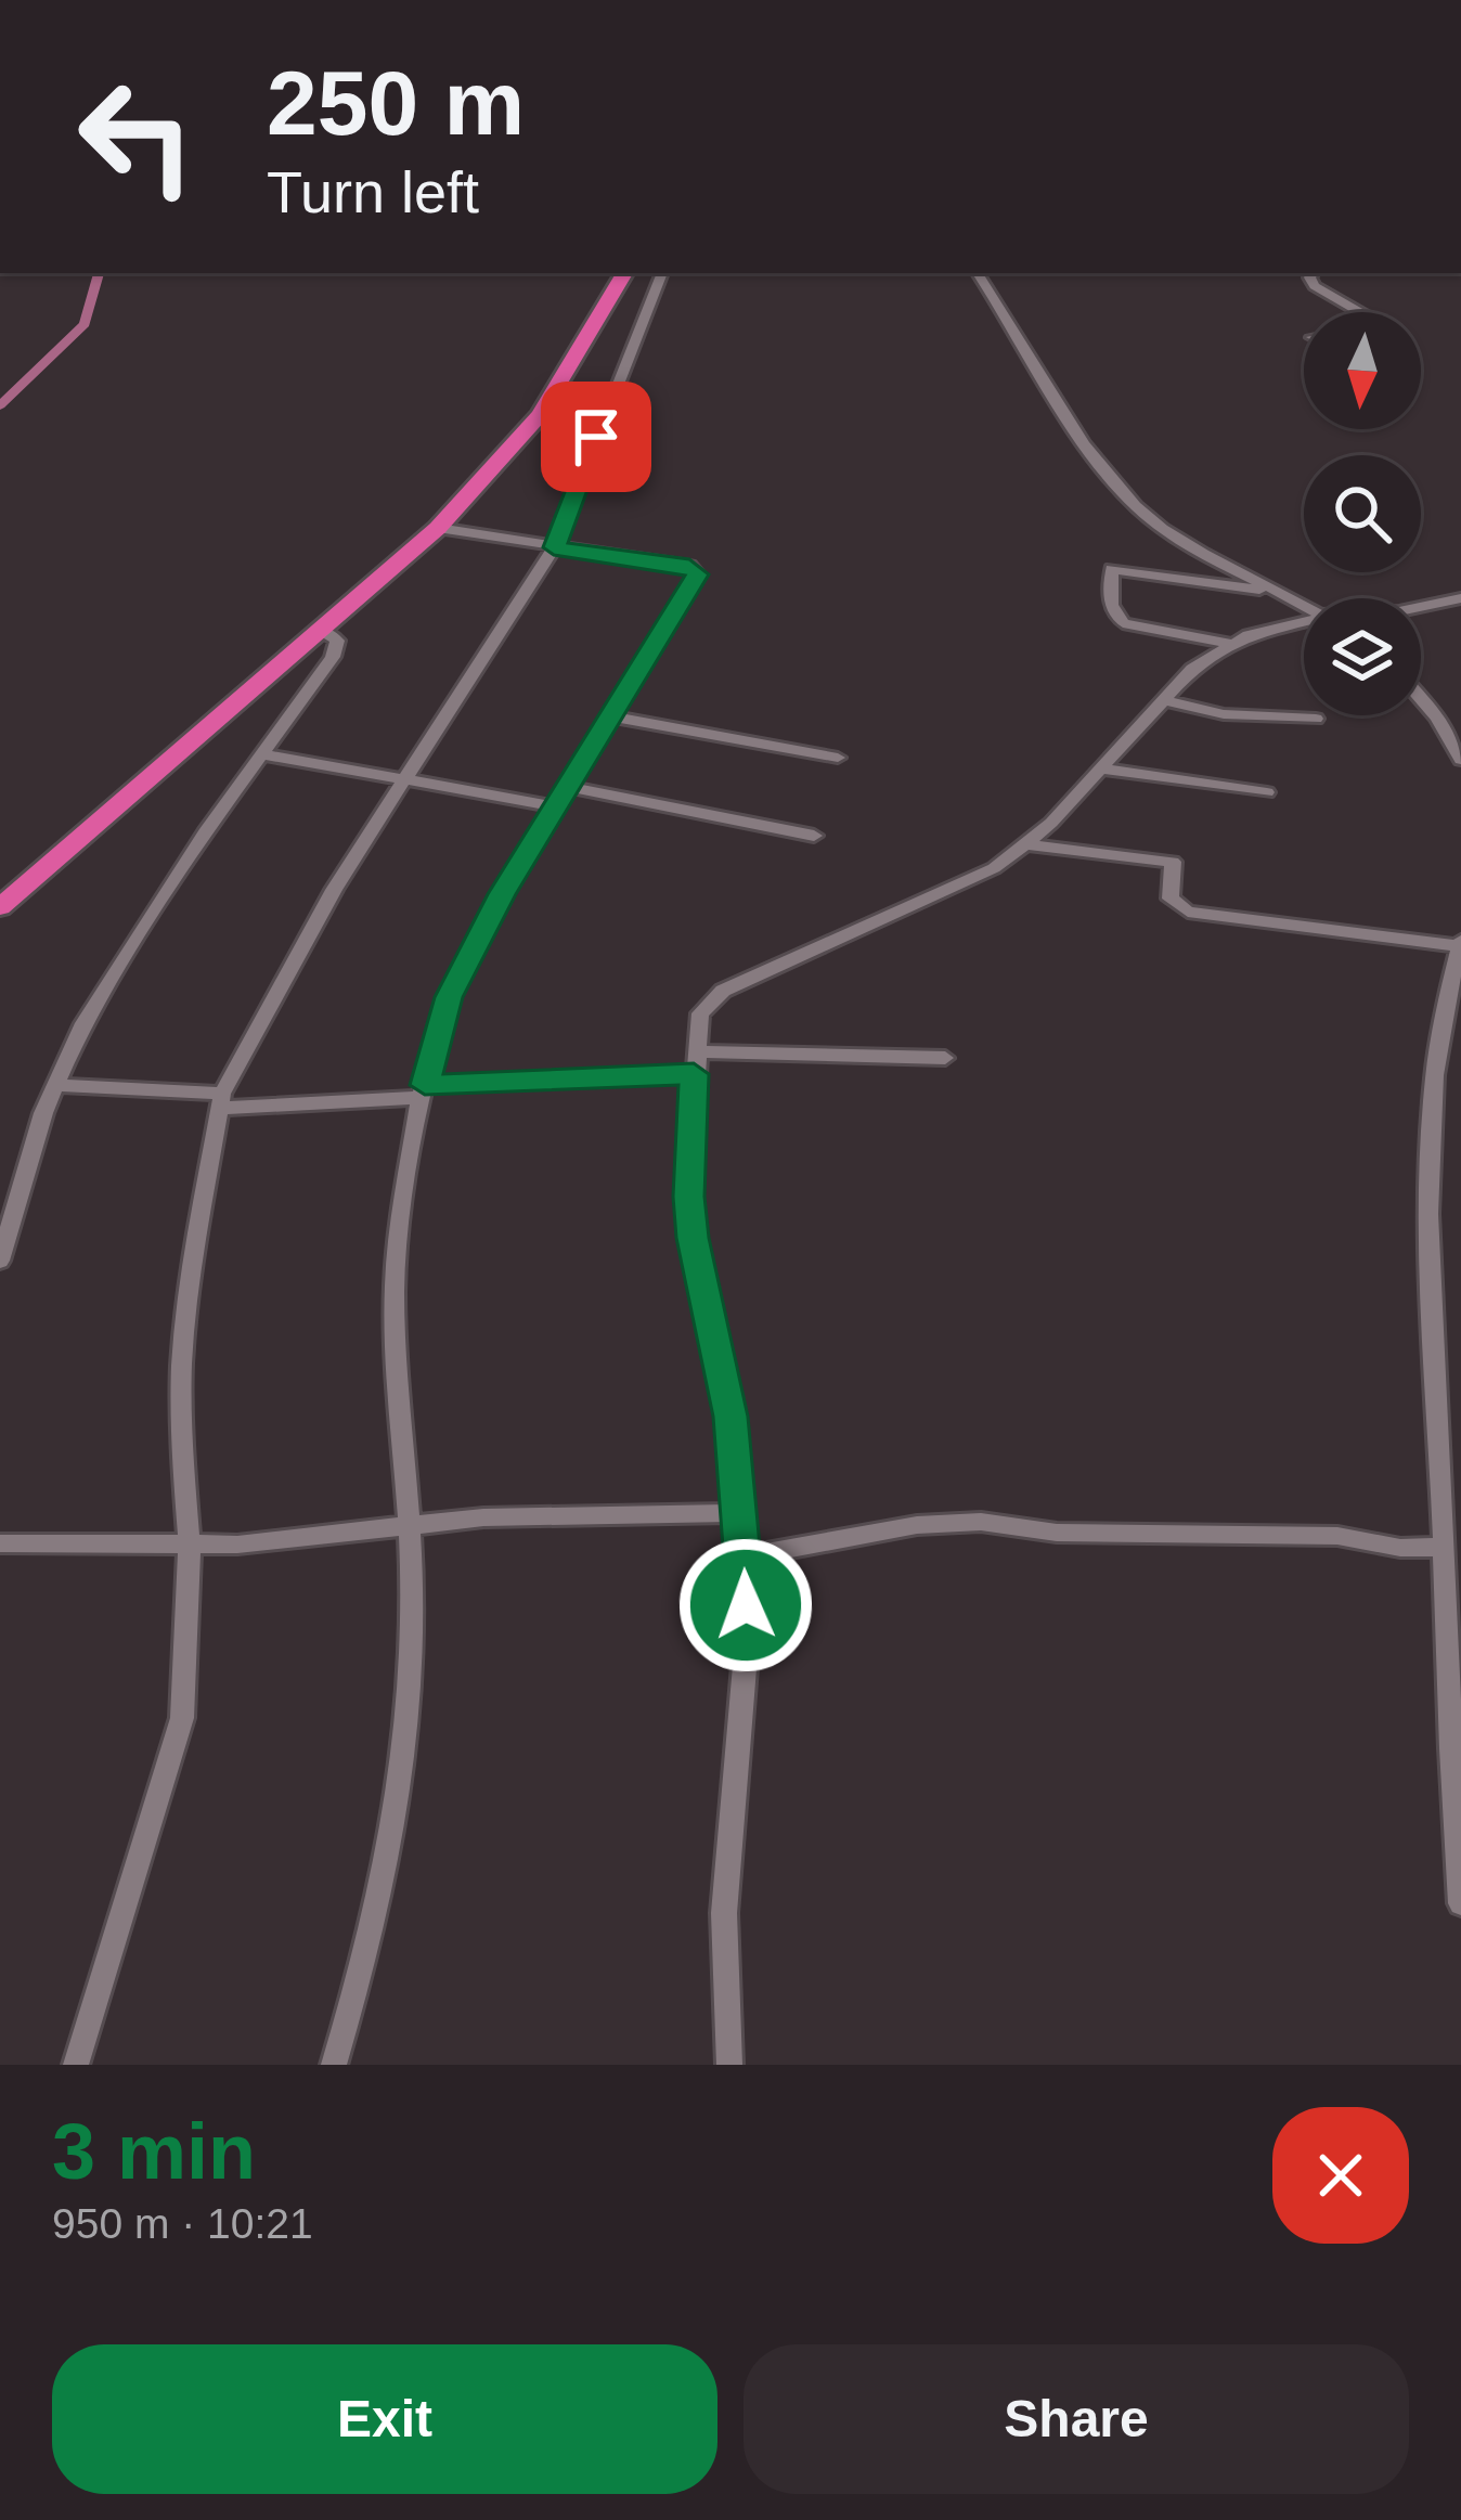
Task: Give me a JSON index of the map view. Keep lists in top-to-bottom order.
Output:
{
  "north": "bottom",
  "page": {
    "turn": ["250 m", "Turn left"],
    "heading": ["3 min", "950 m · 10:21"],
    "buttons": ["Exit", "Share"]
  }
}
